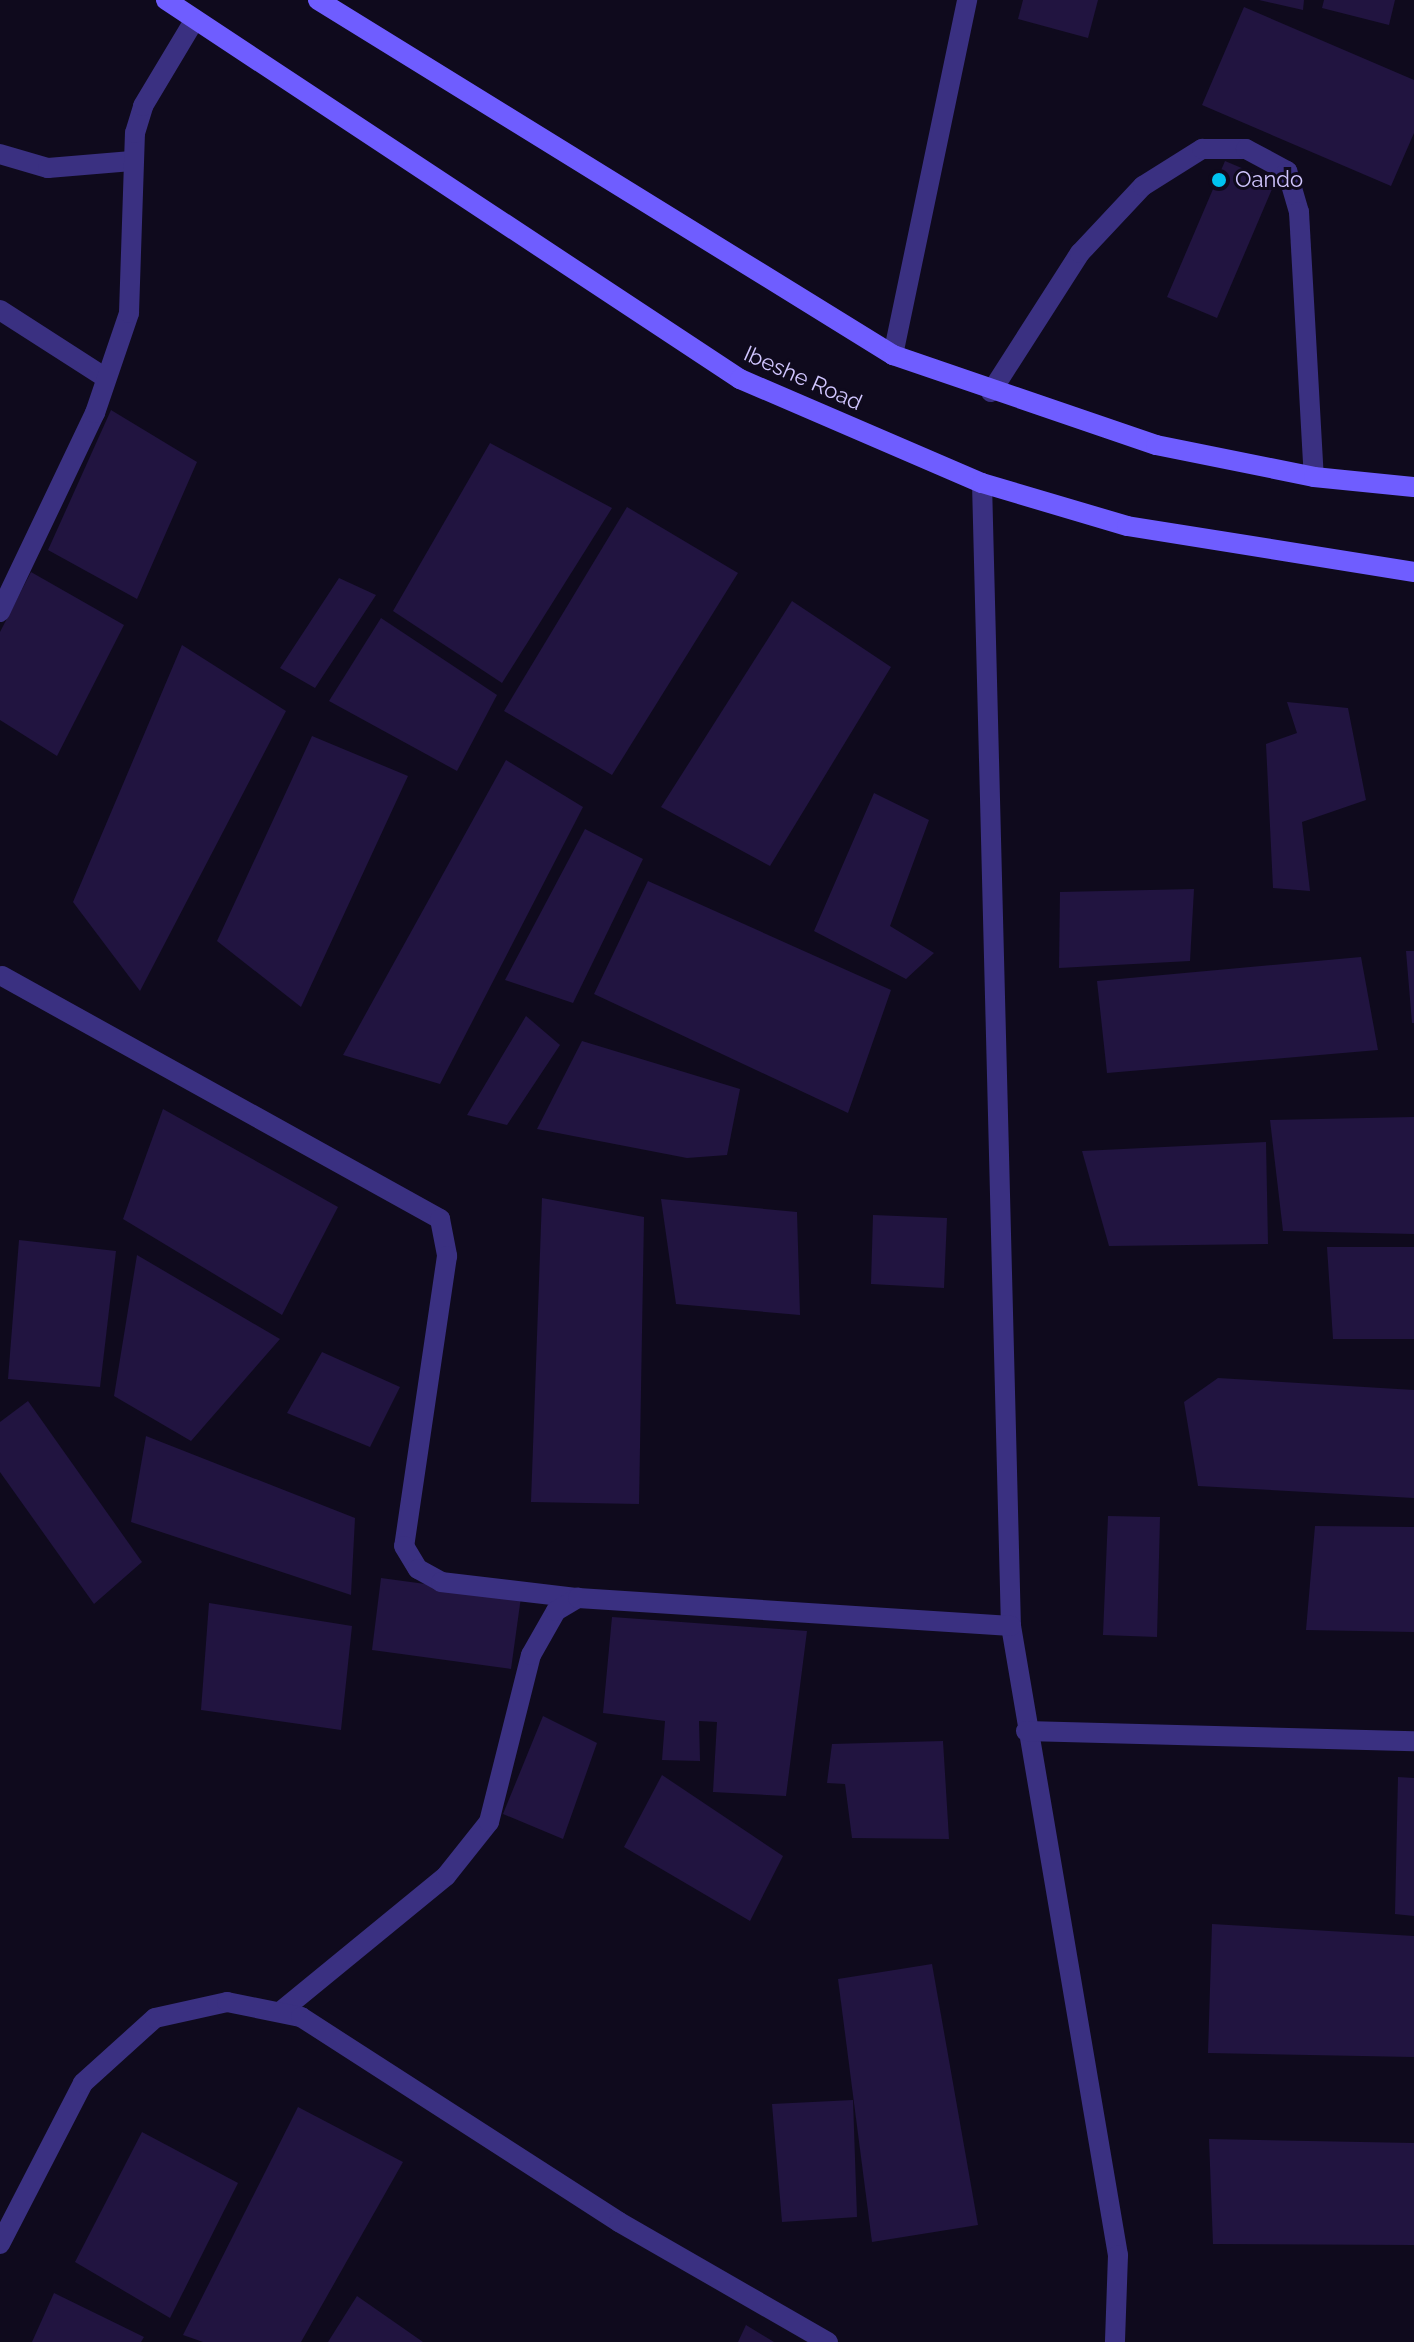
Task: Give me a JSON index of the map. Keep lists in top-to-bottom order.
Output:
{
  "streets": {
    "main road": ["Ibeshe Road"]
  },
  "places": ["Oando"]
}
